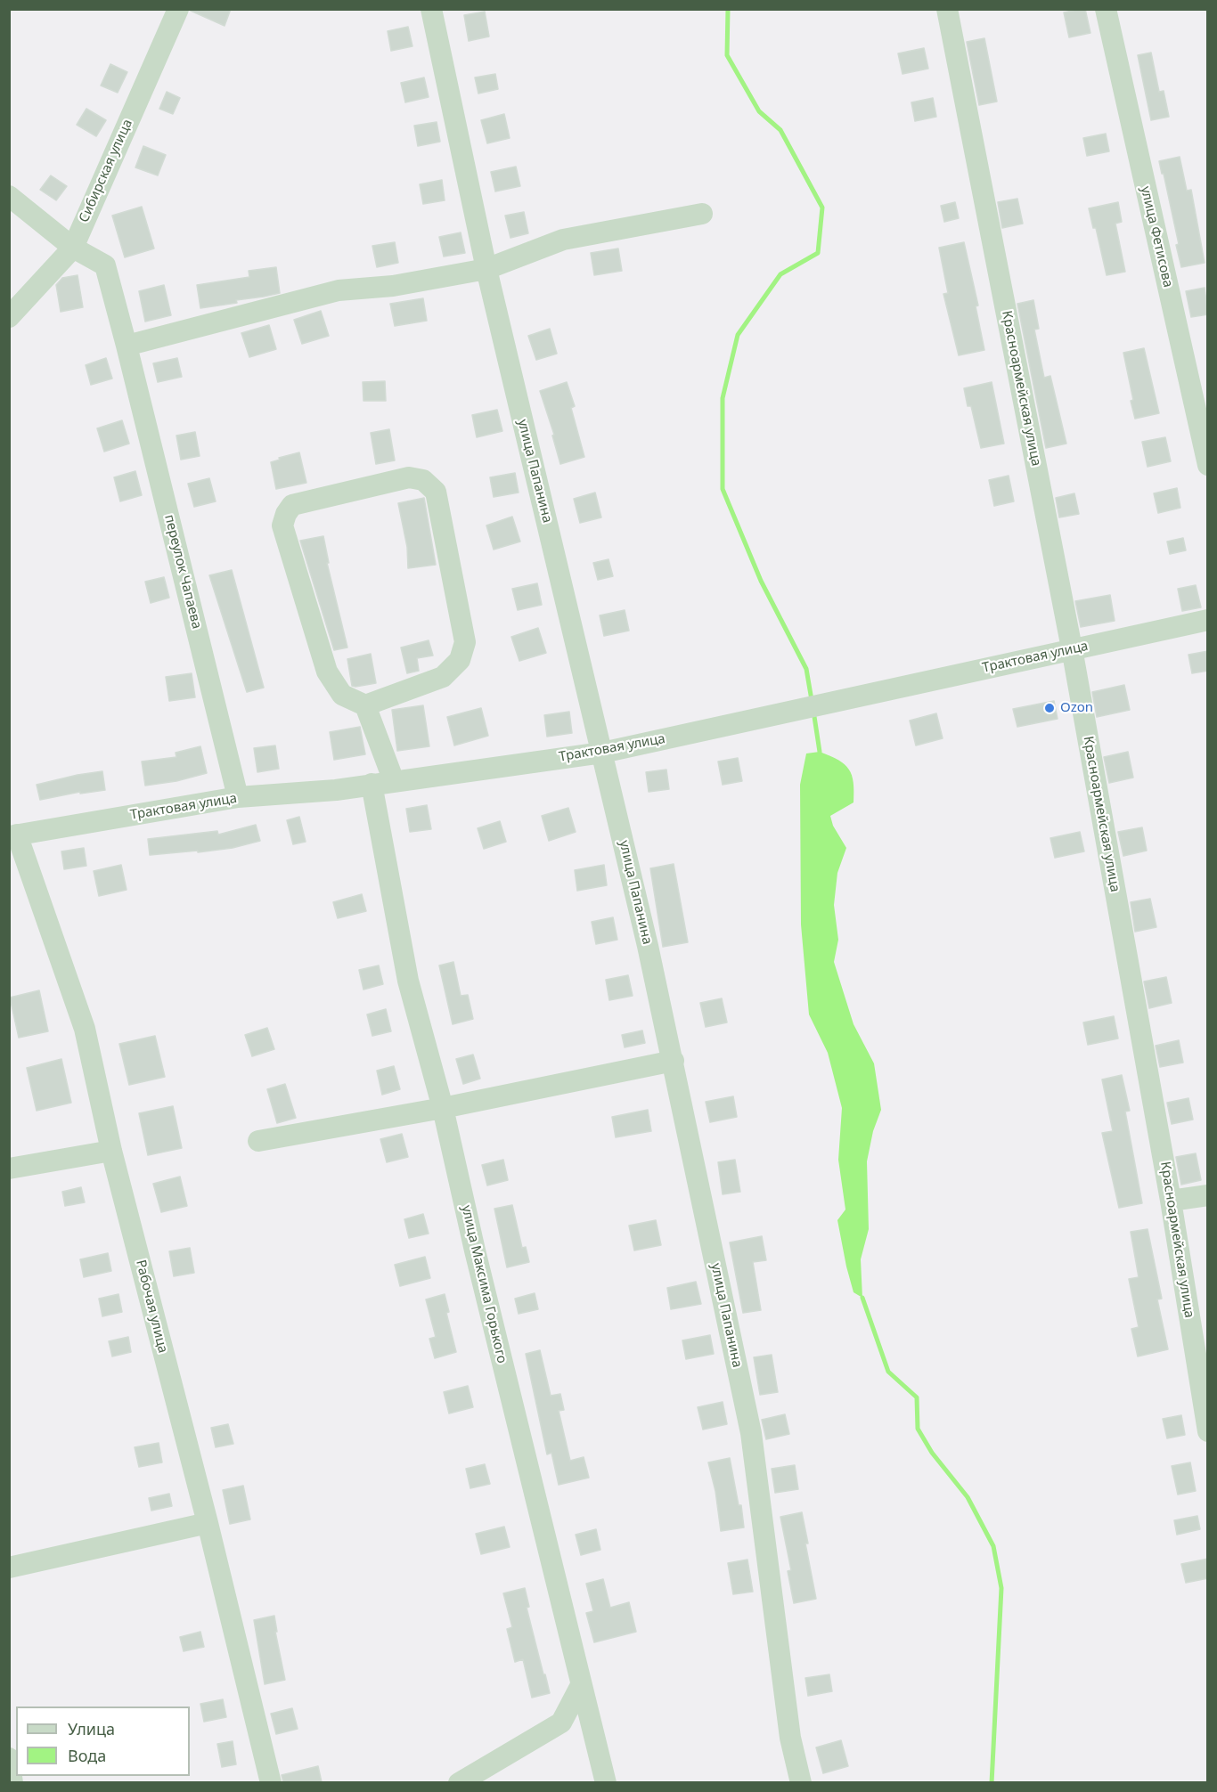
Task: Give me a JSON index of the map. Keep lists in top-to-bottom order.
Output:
{
  "streets": {
    "street": [
      "Сибирская улица",
      "улица Фетисова",
      "Красноармейская улица",
      "улица Папанина",
      "переулок Чапаева",
      "Трактовая улица",
      "улица Максима Горького",
      "Рабочая улица"
    ]
  },
  "crossings": [
    ["Сибирская улица", "переулок Чапаева"],
    ["Красноармейская улица", "Трактовая улица"],
    ["улица Папанина", "Трактовая улица"],
    ["переулок Чапаева", "Трактовая улица"],
    ["Трактовая улица", "улица Максима Горького"],
    ["Трактовая улица", "Рабочая улица"]
  ],
  "places": ["Ozon"],
  "legend": ["Улица", "Вода"]
}
